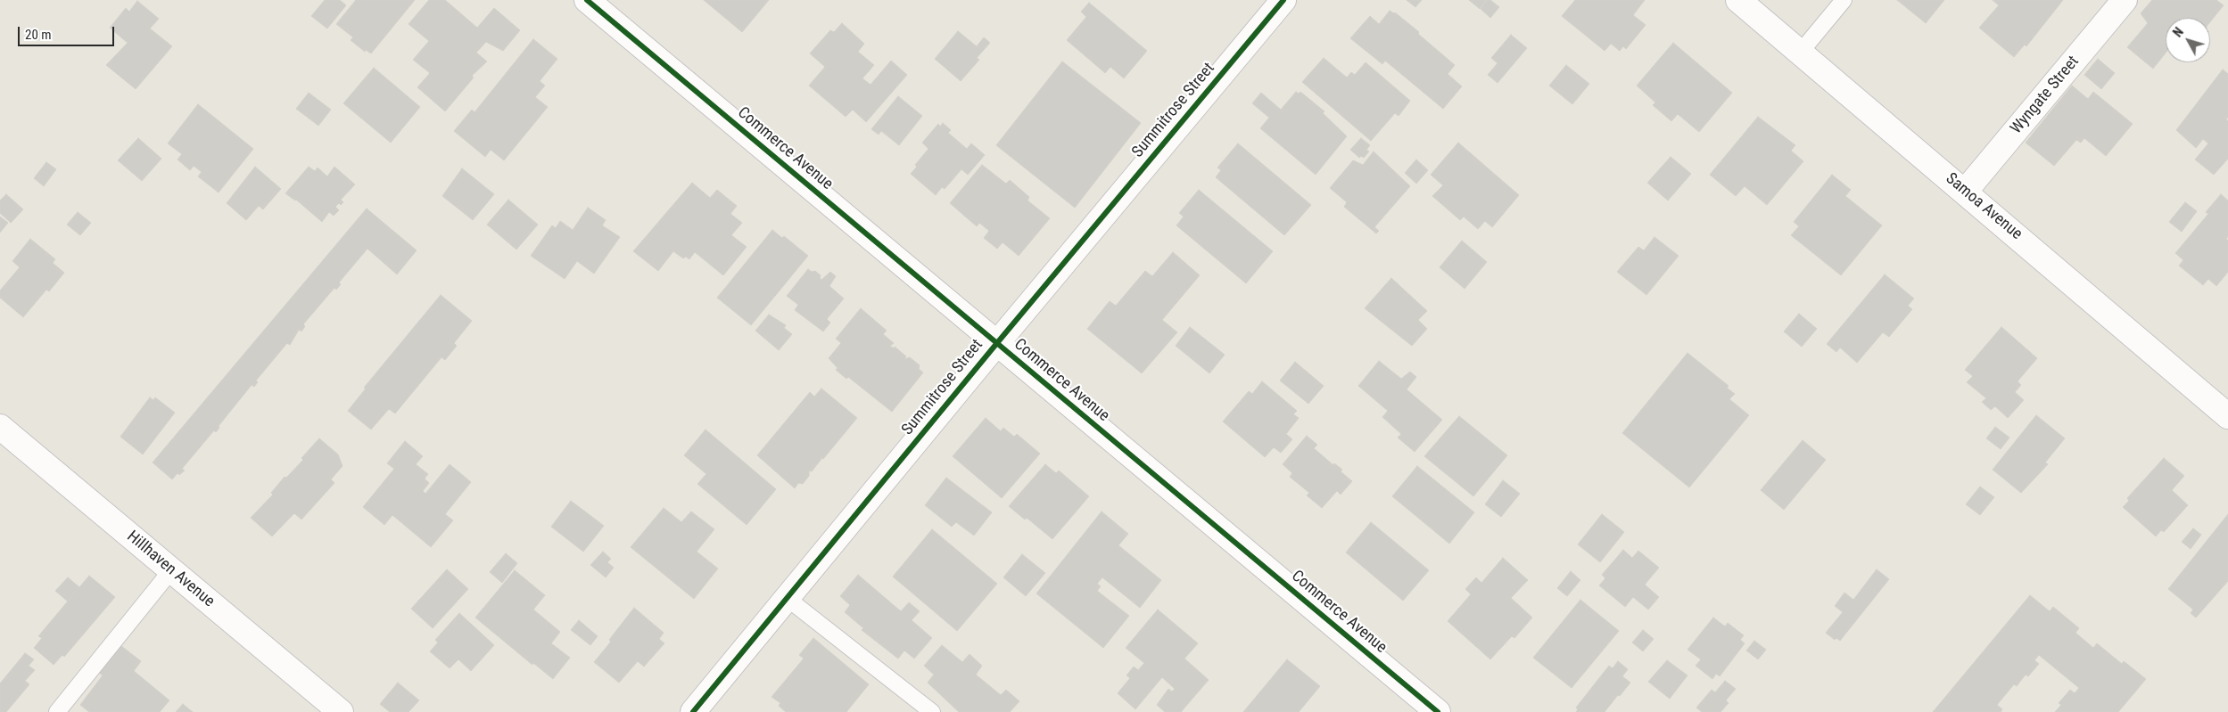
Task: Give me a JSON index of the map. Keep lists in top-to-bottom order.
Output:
{
  "streets": {
    "street": [
      "Wyngate Street",
      "Summitrose Street",
      "Commerce Avenue",
      "Samoa Avenue",
      "Hillhaven Avenue"
    ]
  },
  "crossings": [
    ["Wyngate Street", "Samoa Avenue"],
    ["Summitrose Street", "Commerce Avenue"]
  ],
  "scale_bar": "20 m",
  "north": "top left"
}
